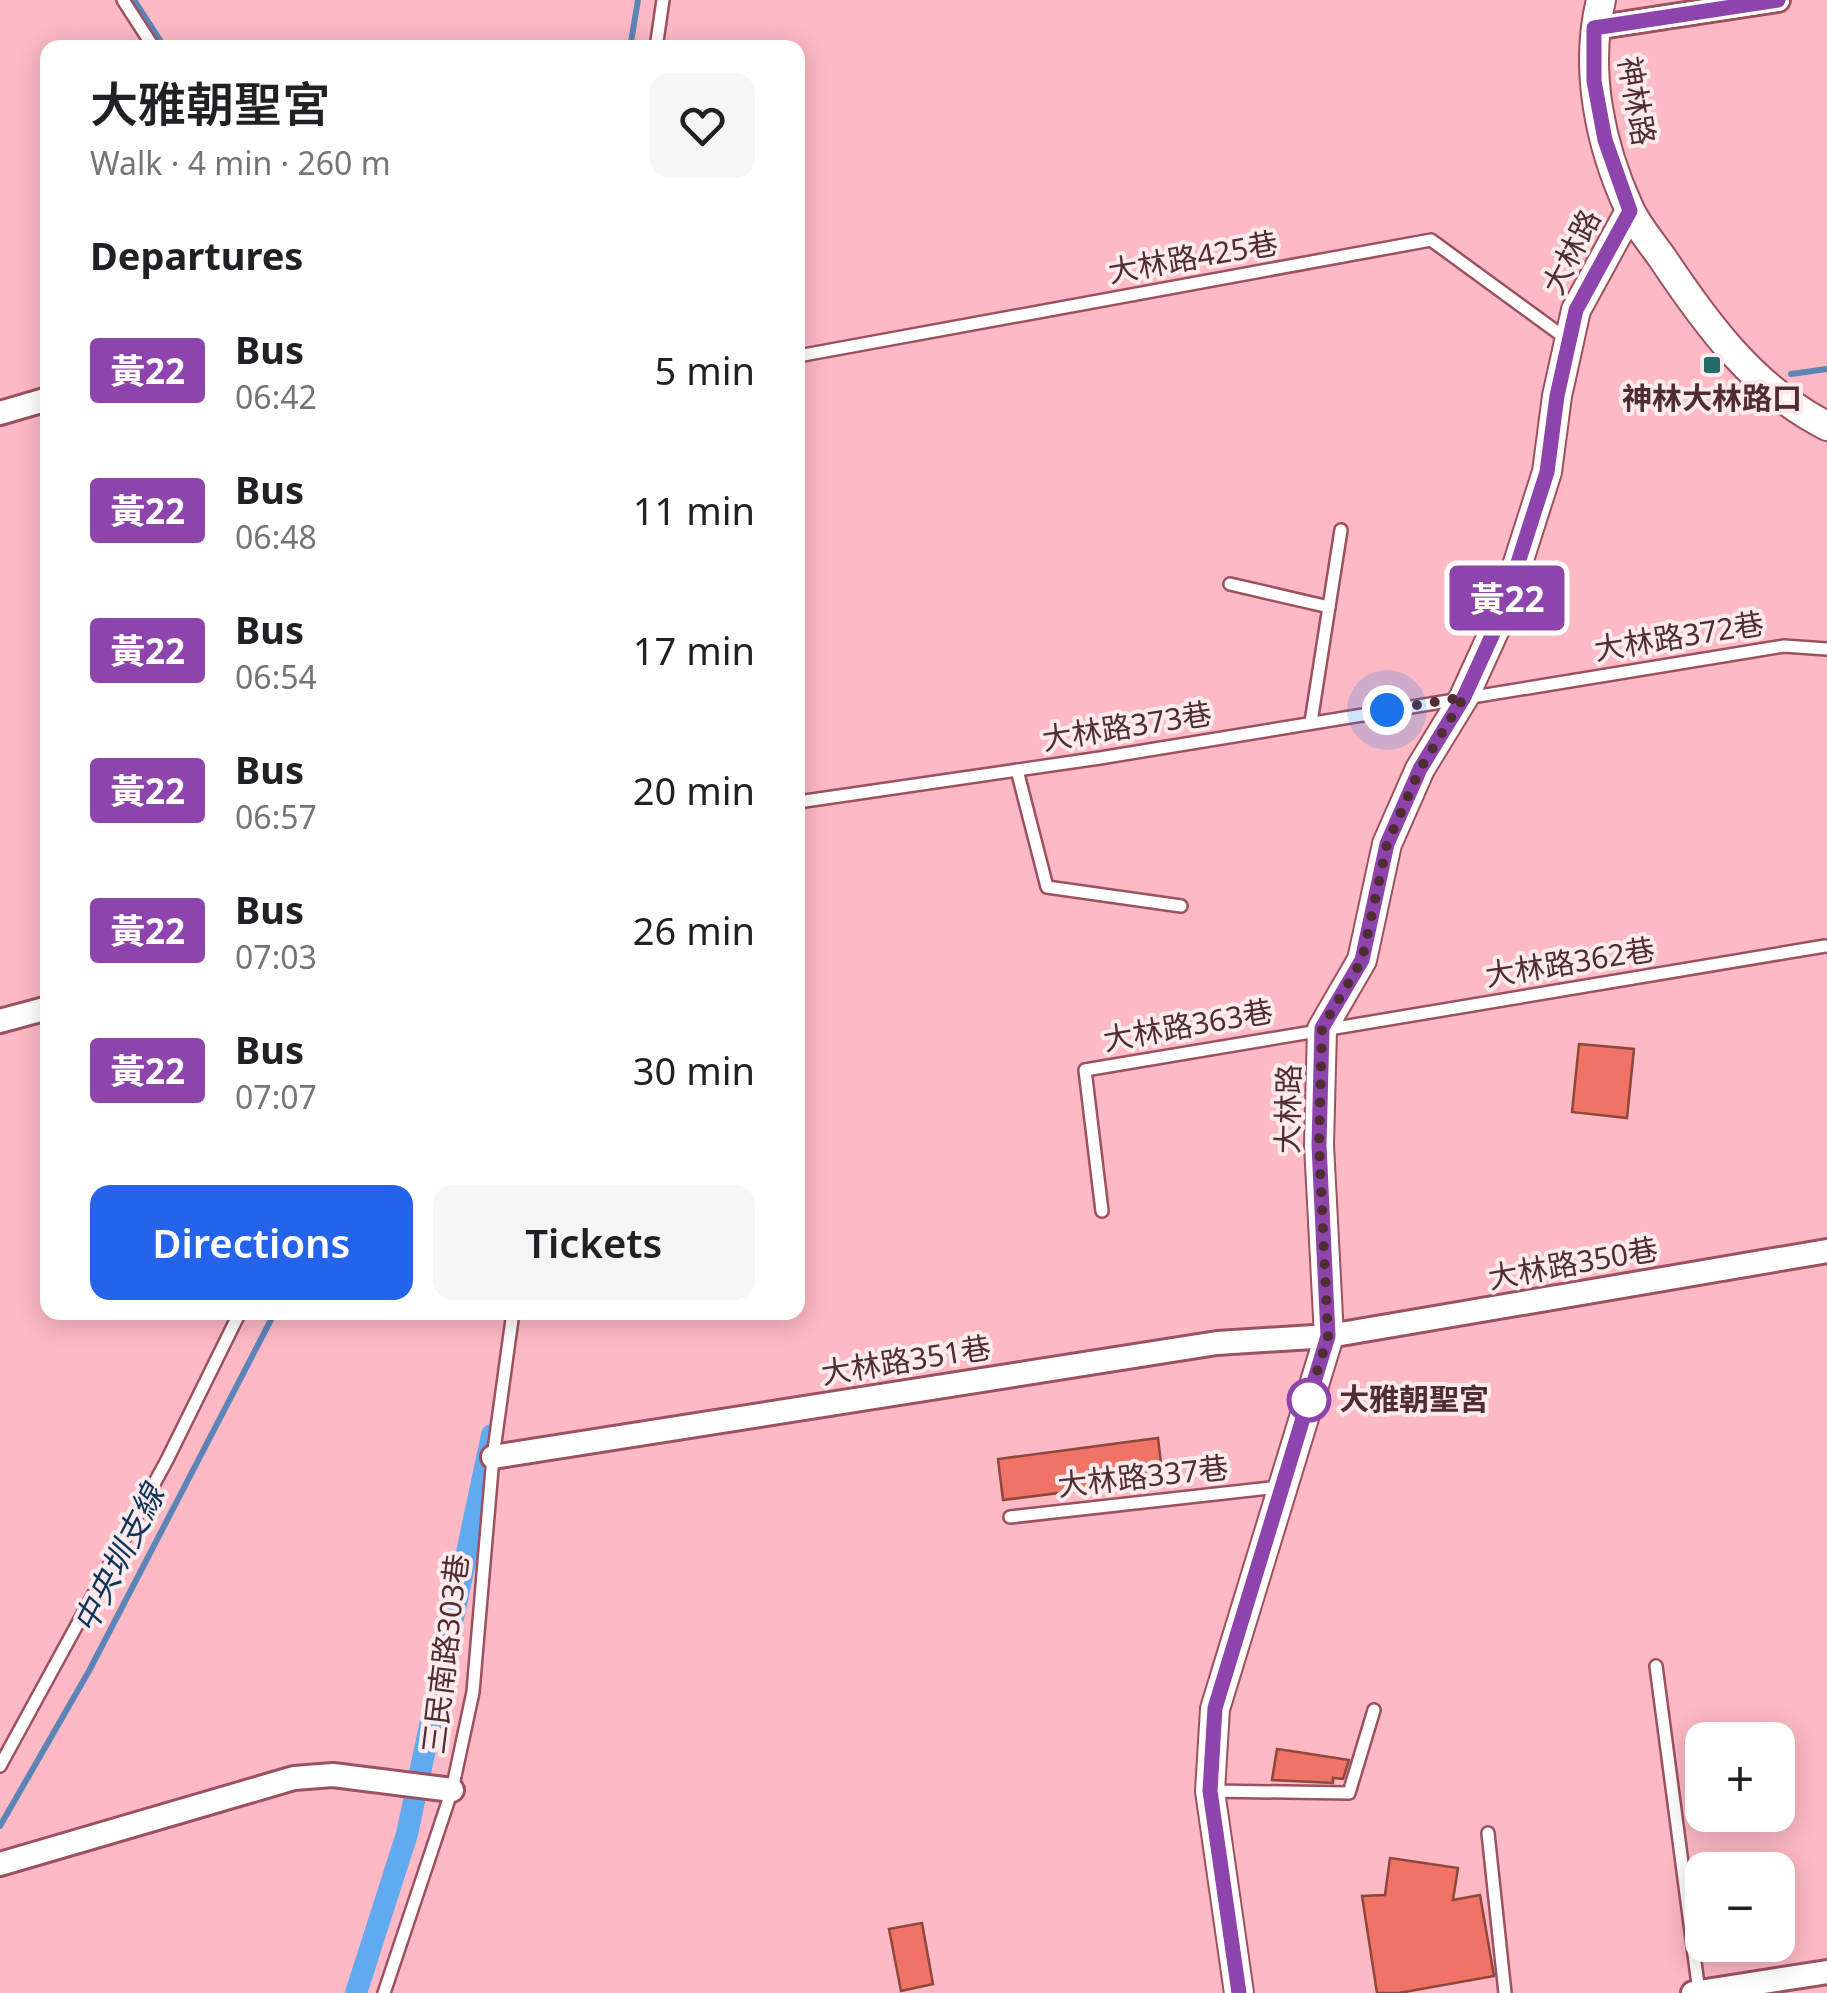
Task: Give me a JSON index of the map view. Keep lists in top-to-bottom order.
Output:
{
  "streets": {
    "street": [
      "神林路",
      "大林路",
      "大林路350巷",
      "大林路351巷"
    ],
    "lane": [
      "大林路425巷",
      "大林路372巷",
      "大林路373巷",
      "大林路362巷",
      "大林路363巷",
      "大林路337巷",
      "三民南路303巷"
    ]
  },
  "crossings": [
    ["神林路", "大林路"],
    ["大林路", "大林路425巷"],
    ["大林路", "大林路372巷"],
    ["大林路", "大林路373巷"],
    ["大林路", "大林路362巷"],
    ["大林路", "大林路363巷"],
    ["大林路", "大林路350巷"],
    ["大林路", "大林路351巷"],
    ["大林路", "大林路337巷"],
    ["大林路372巷", "大林路373巷"],
    ["大林路362巷", "大林路363巷"],
    ["大林路350巷", "大林路351巷"],
    ["大林路351巷", "三民南路303巷"]
  ],
  "water": ["中央圳支線"],
  "places": {
    "transit": ["神林大林路口"],
    "other": ["大雅朝聖宮"]
  },
  "lines": ["bus line 黃22"],
  "page": {
    "on_map": "黃22",
    "heading": [
      ["大雅朝聖宮", "Walk · 4 min · 260 m"],
      "Departures"
    ],
    "list": [
      {
        "mark": "黃22",
        "name": "Bus",
        "note": "06:42",
        "value": "5 min"
      },
      {
        "mark": "黃22",
        "name": "Bus",
        "note": "06:48",
        "value": "11 min"
      },
      {
        "mark": "黃22",
        "name": "Bus",
        "note": "06:54",
        "value": "17 min"
      },
      {
        "mark": "黃22",
        "name": "Bus",
        "note": "06:57",
        "value": "20 min"
      },
      {
        "mark": "黃22",
        "name": "Bus",
        "note": "07:03",
        "value": "26 min"
      },
      {
        "mark": "黃22",
        "name": "Bus",
        "note": "07:07",
        "value": "30 min"
      }
    ],
    "buttons": ["Directions", "Tickets"],
    "map_buttons": ["+", "−"]
  }
}
